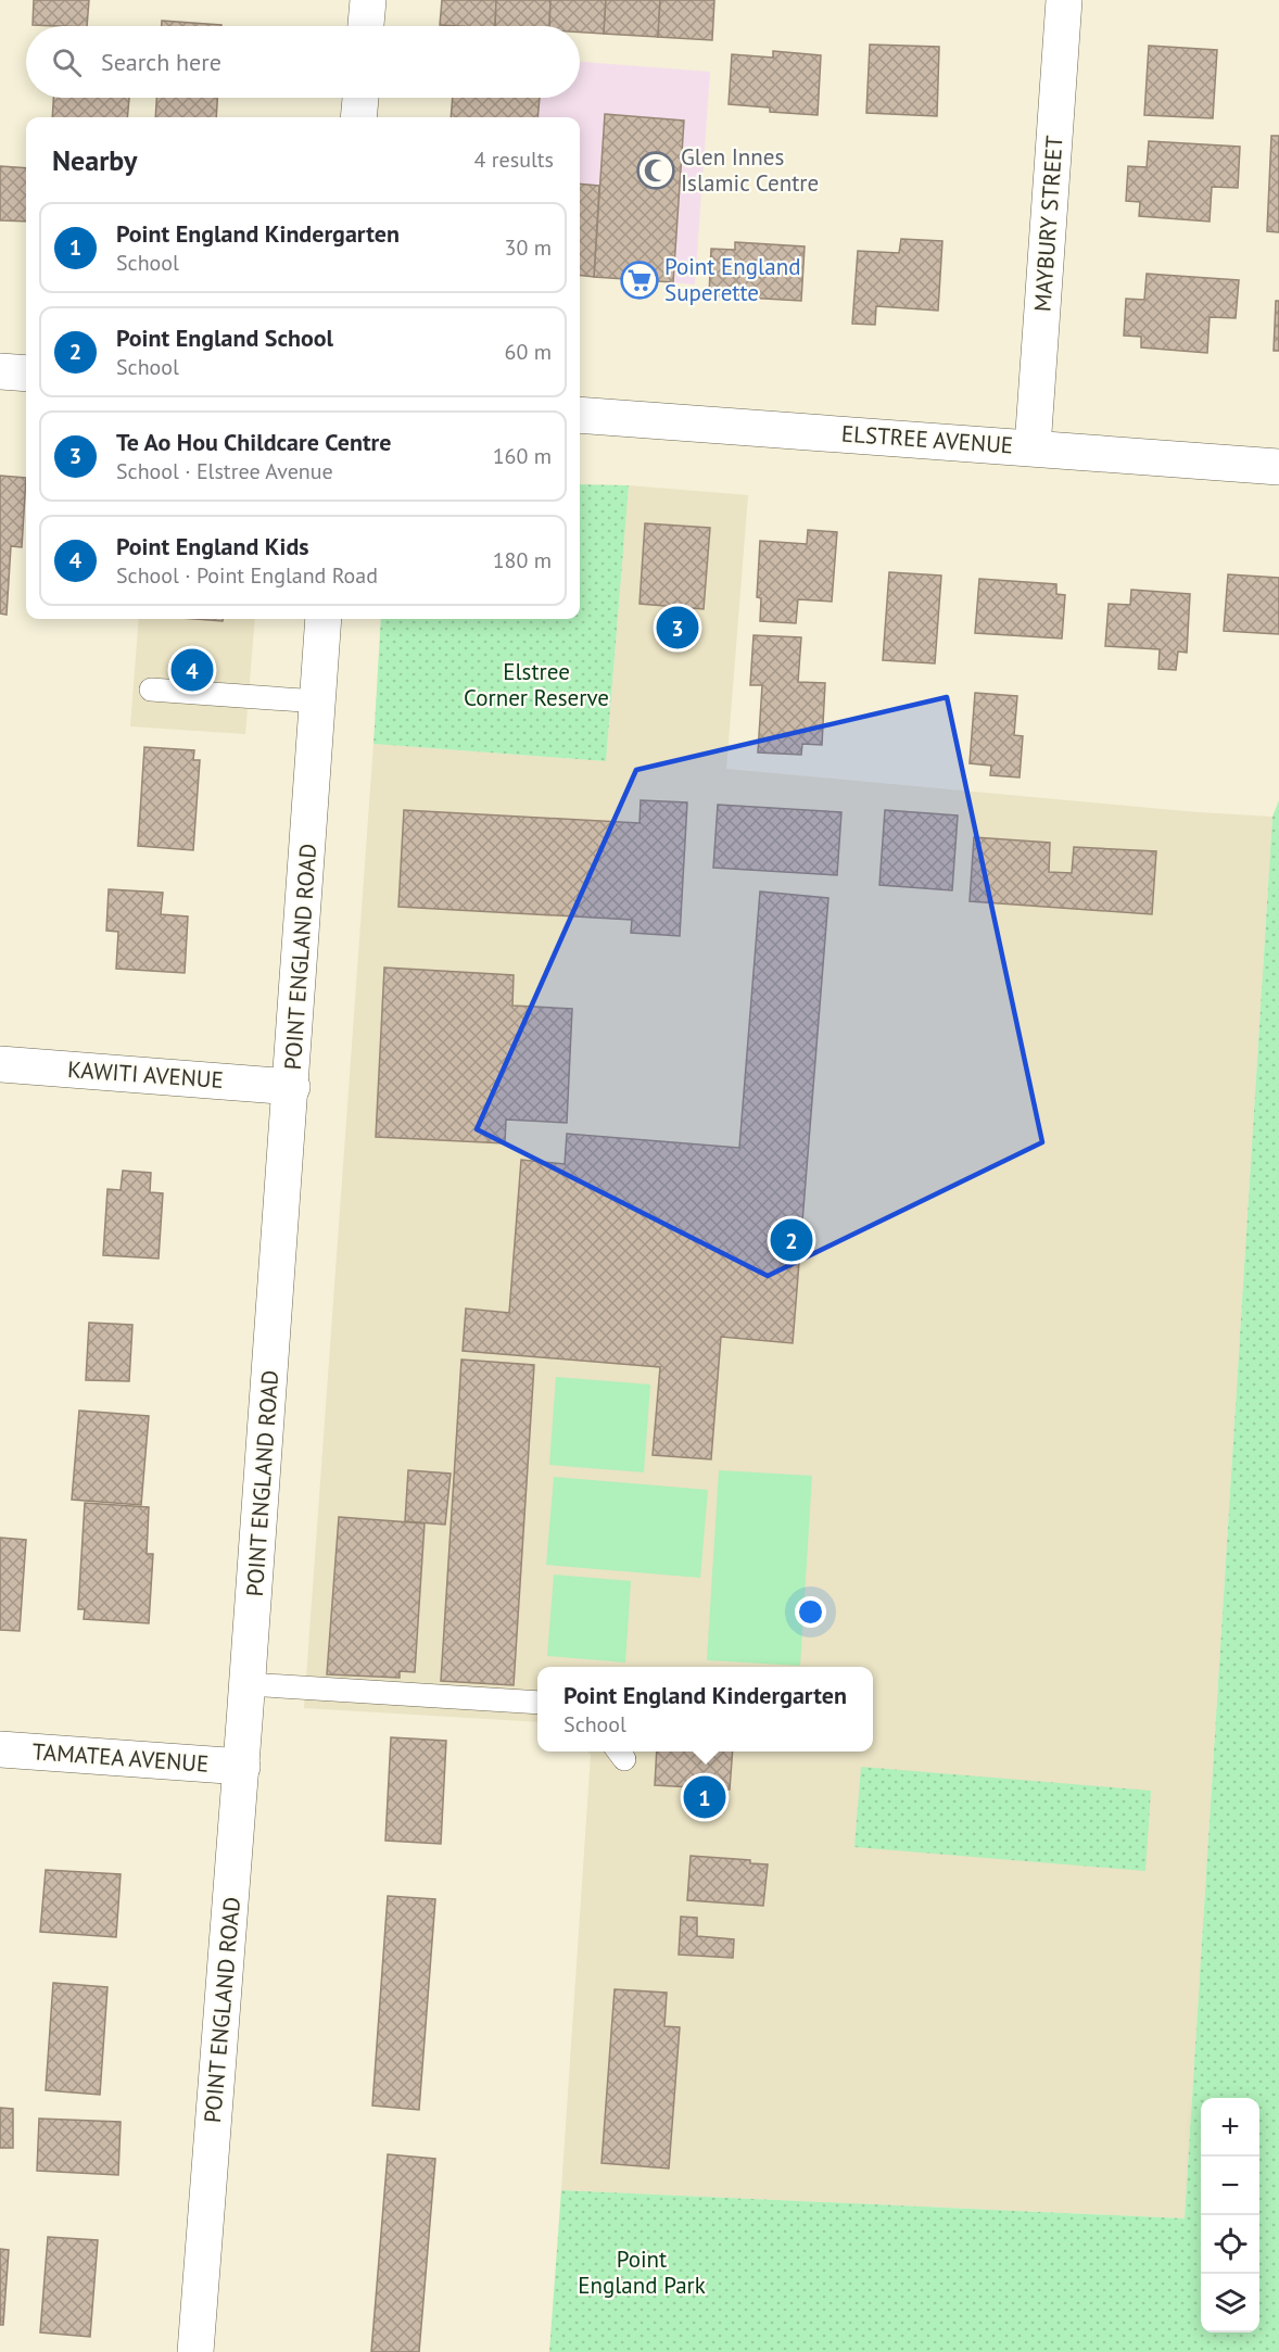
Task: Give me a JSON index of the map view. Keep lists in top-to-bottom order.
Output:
{
  "streets": {
    "street": [
      "MAYBURY STREET",
      "ELSTREE AVENUE",
      "POINT ENGLAND ROAD",
      "KAWITI AVENUE",
      "TAMATEA AVENUE"
    ]
  },
  "crossings": [
    ["MAYBURY STREET", "ELSTREE AVENUE"],
    ["POINT ENGLAND ROAD", "KAWITI AVENUE"],
    ["POINT ENGLAND ROAD", "TAMATEA AVENUE"]
  ],
  "parks": ["Elstree Corner Reserve", "Point England Park"],
  "places": {
    "mosque": ["Glen Innes Islamic Centre"],
    "supermarket": ["Point England Superette"]
  },
  "page": {
    "search": "Search here",
    "heading": ["Nearby", "4 results"],
    "list": [
      {
        "mark": "1",
        "name": "Point England Kindergarten",
        "note": "School",
        "value": "30 m"
      },
      {
        "mark": "2",
        "name": "Point England School",
        "note": "School",
        "value": "60 m"
      },
      {
        "mark": "3",
        "name": "Te Ao Hou Childcare Centre",
        "note": "School · Elstree Avenue",
        "value": "160 m"
      },
      {
        "mark": "4",
        "name": "Point England Kids",
        "note": "School · Point England Road",
        "value": "180 m"
      }
    ],
    "pins": [
      "3",
      "4",
      "2",
      "1"
    ],
    "popup": ["Point England Kindergarten", "School"],
    "map_buttons": ["+", "−"]
  }
}
